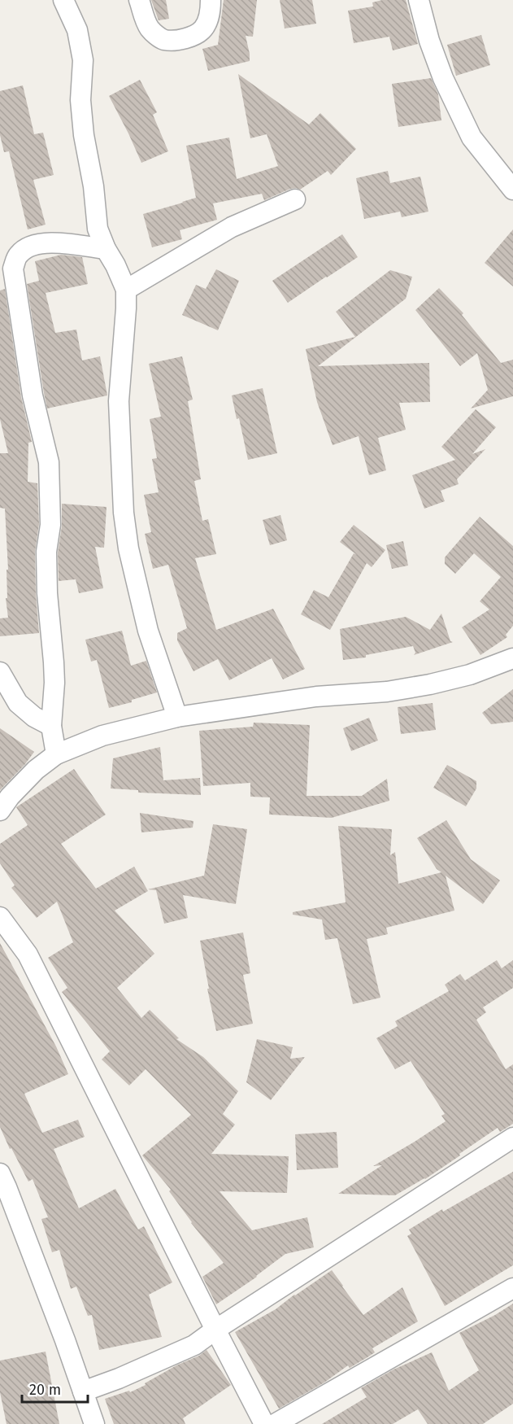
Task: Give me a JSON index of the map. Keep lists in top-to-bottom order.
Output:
{
  "scale_bar": "20 m"
}
